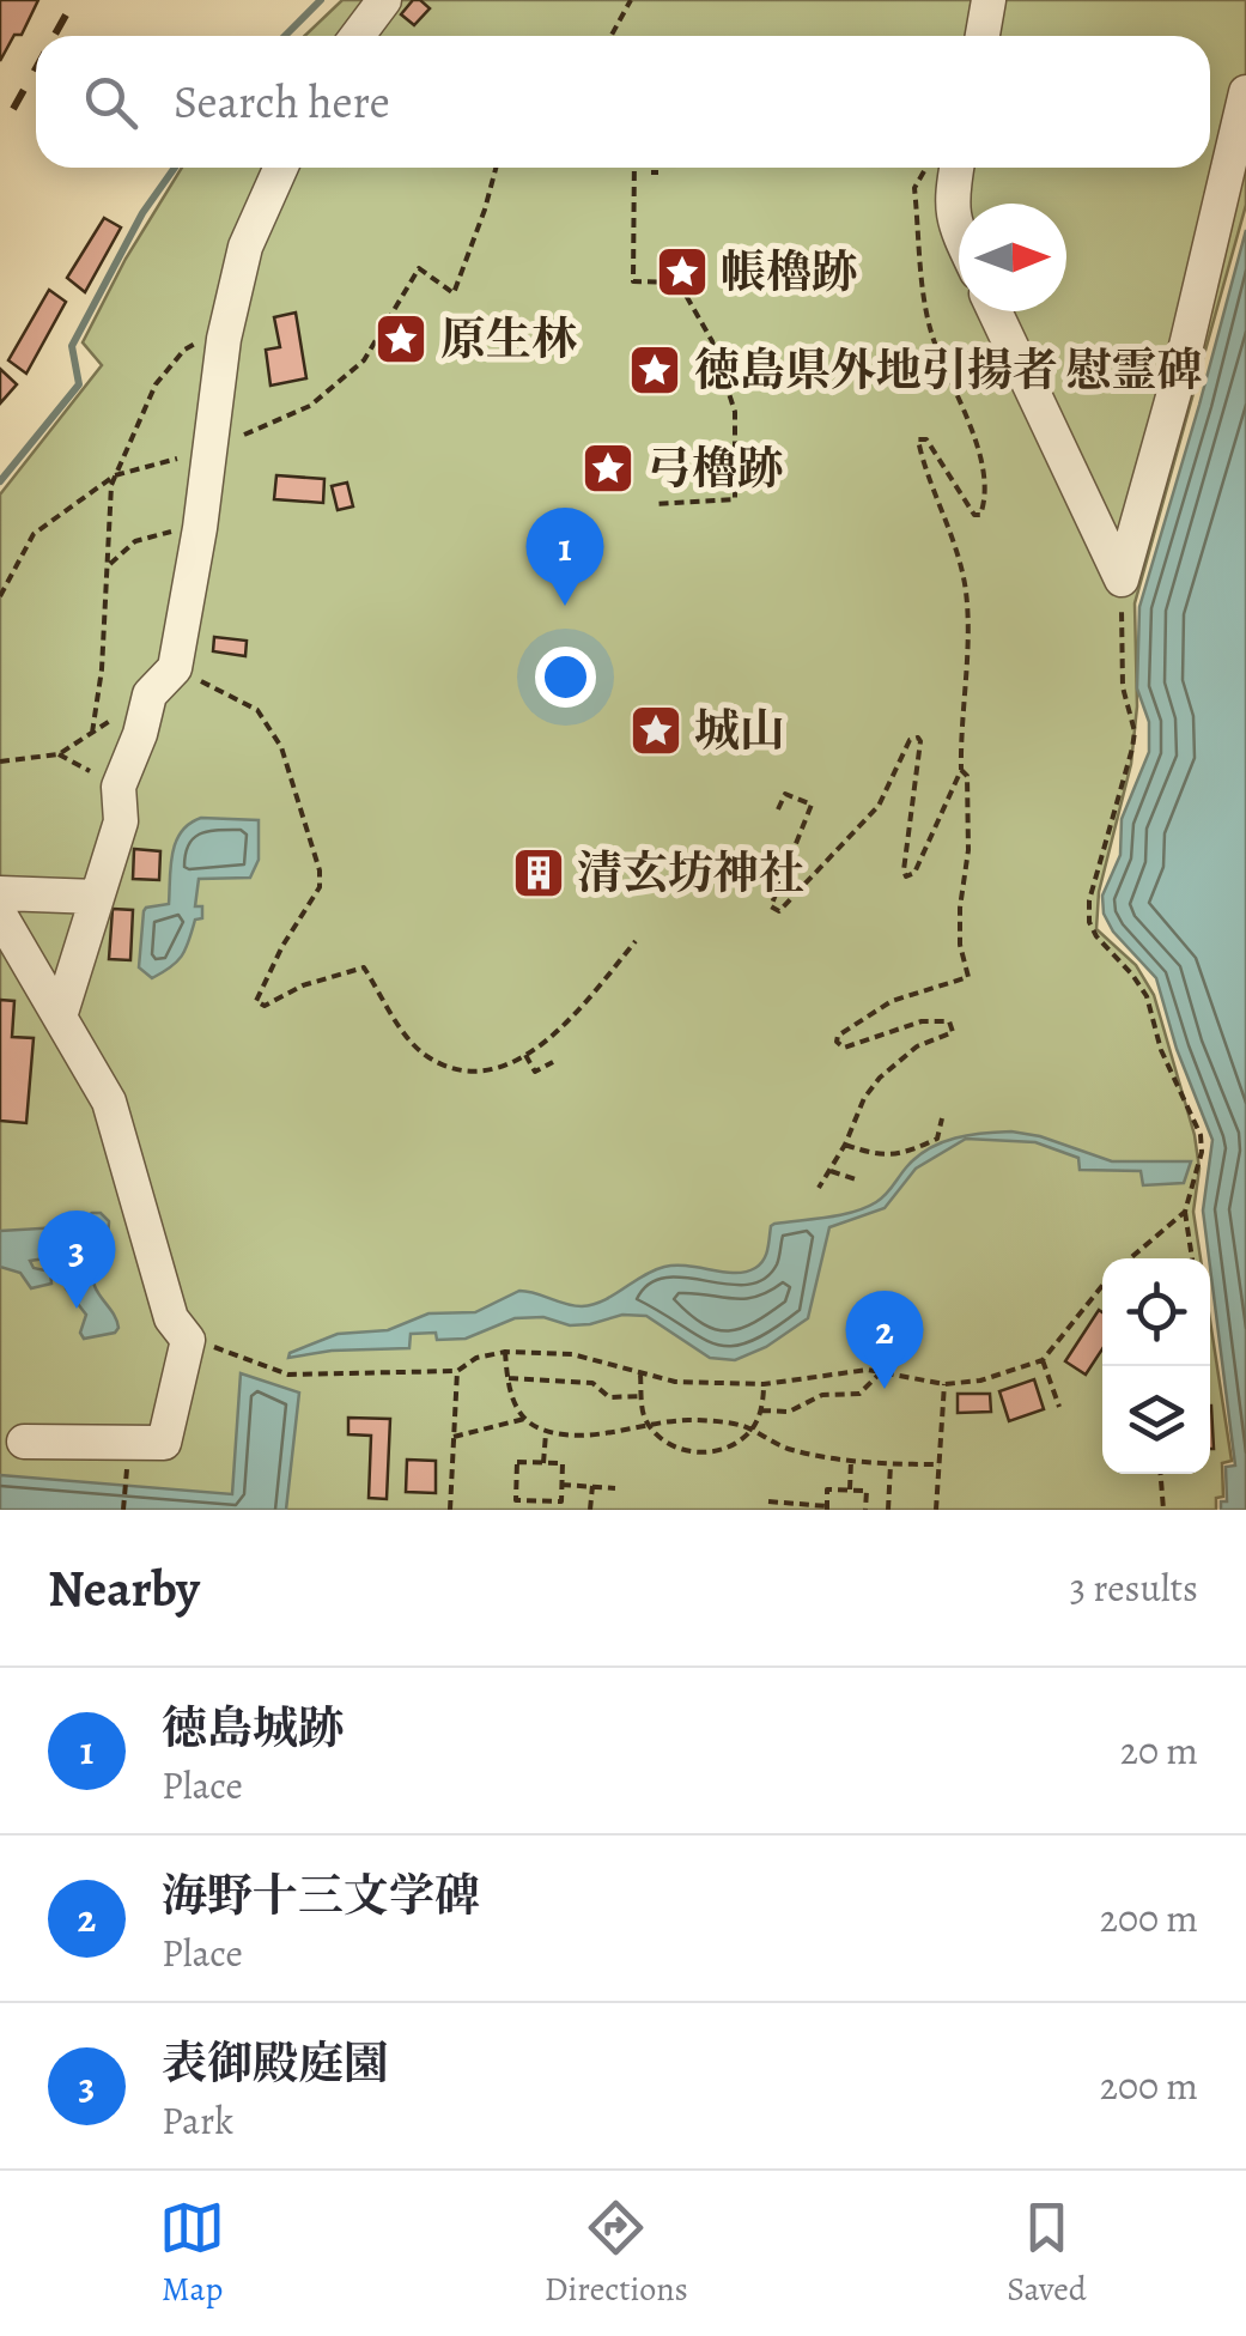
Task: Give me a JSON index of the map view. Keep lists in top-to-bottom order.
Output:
{
  "places": {
    "place": [
      "帳櫓跡",
      "原生林",
      "徳島県外地引揚者 慰霊碑",
      "弓櫓跡",
      "城山"
    ],
    "building": ["清玄坊神社"]
  },
  "north": "right",
  "page": {
    "search": "Search here",
    "pins": ["1", "3", "2"],
    "heading": ["Nearby", "3 results"],
    "list": [
      {
        "mark": "1",
        "name": "徳島城跡",
        "note": "Place",
        "value": "20 m"
      },
      {
        "mark": "2",
        "name": "海野十三文学碑",
        "note": "Place",
        "value": "200 m"
      },
      {
        "mark": "3",
        "name": "表御殿庭園",
        "note": "Park",
        "value": "200 m"
      }
    ],
    "nav": ["Map", "Directions", "Saved"]
  }
}
